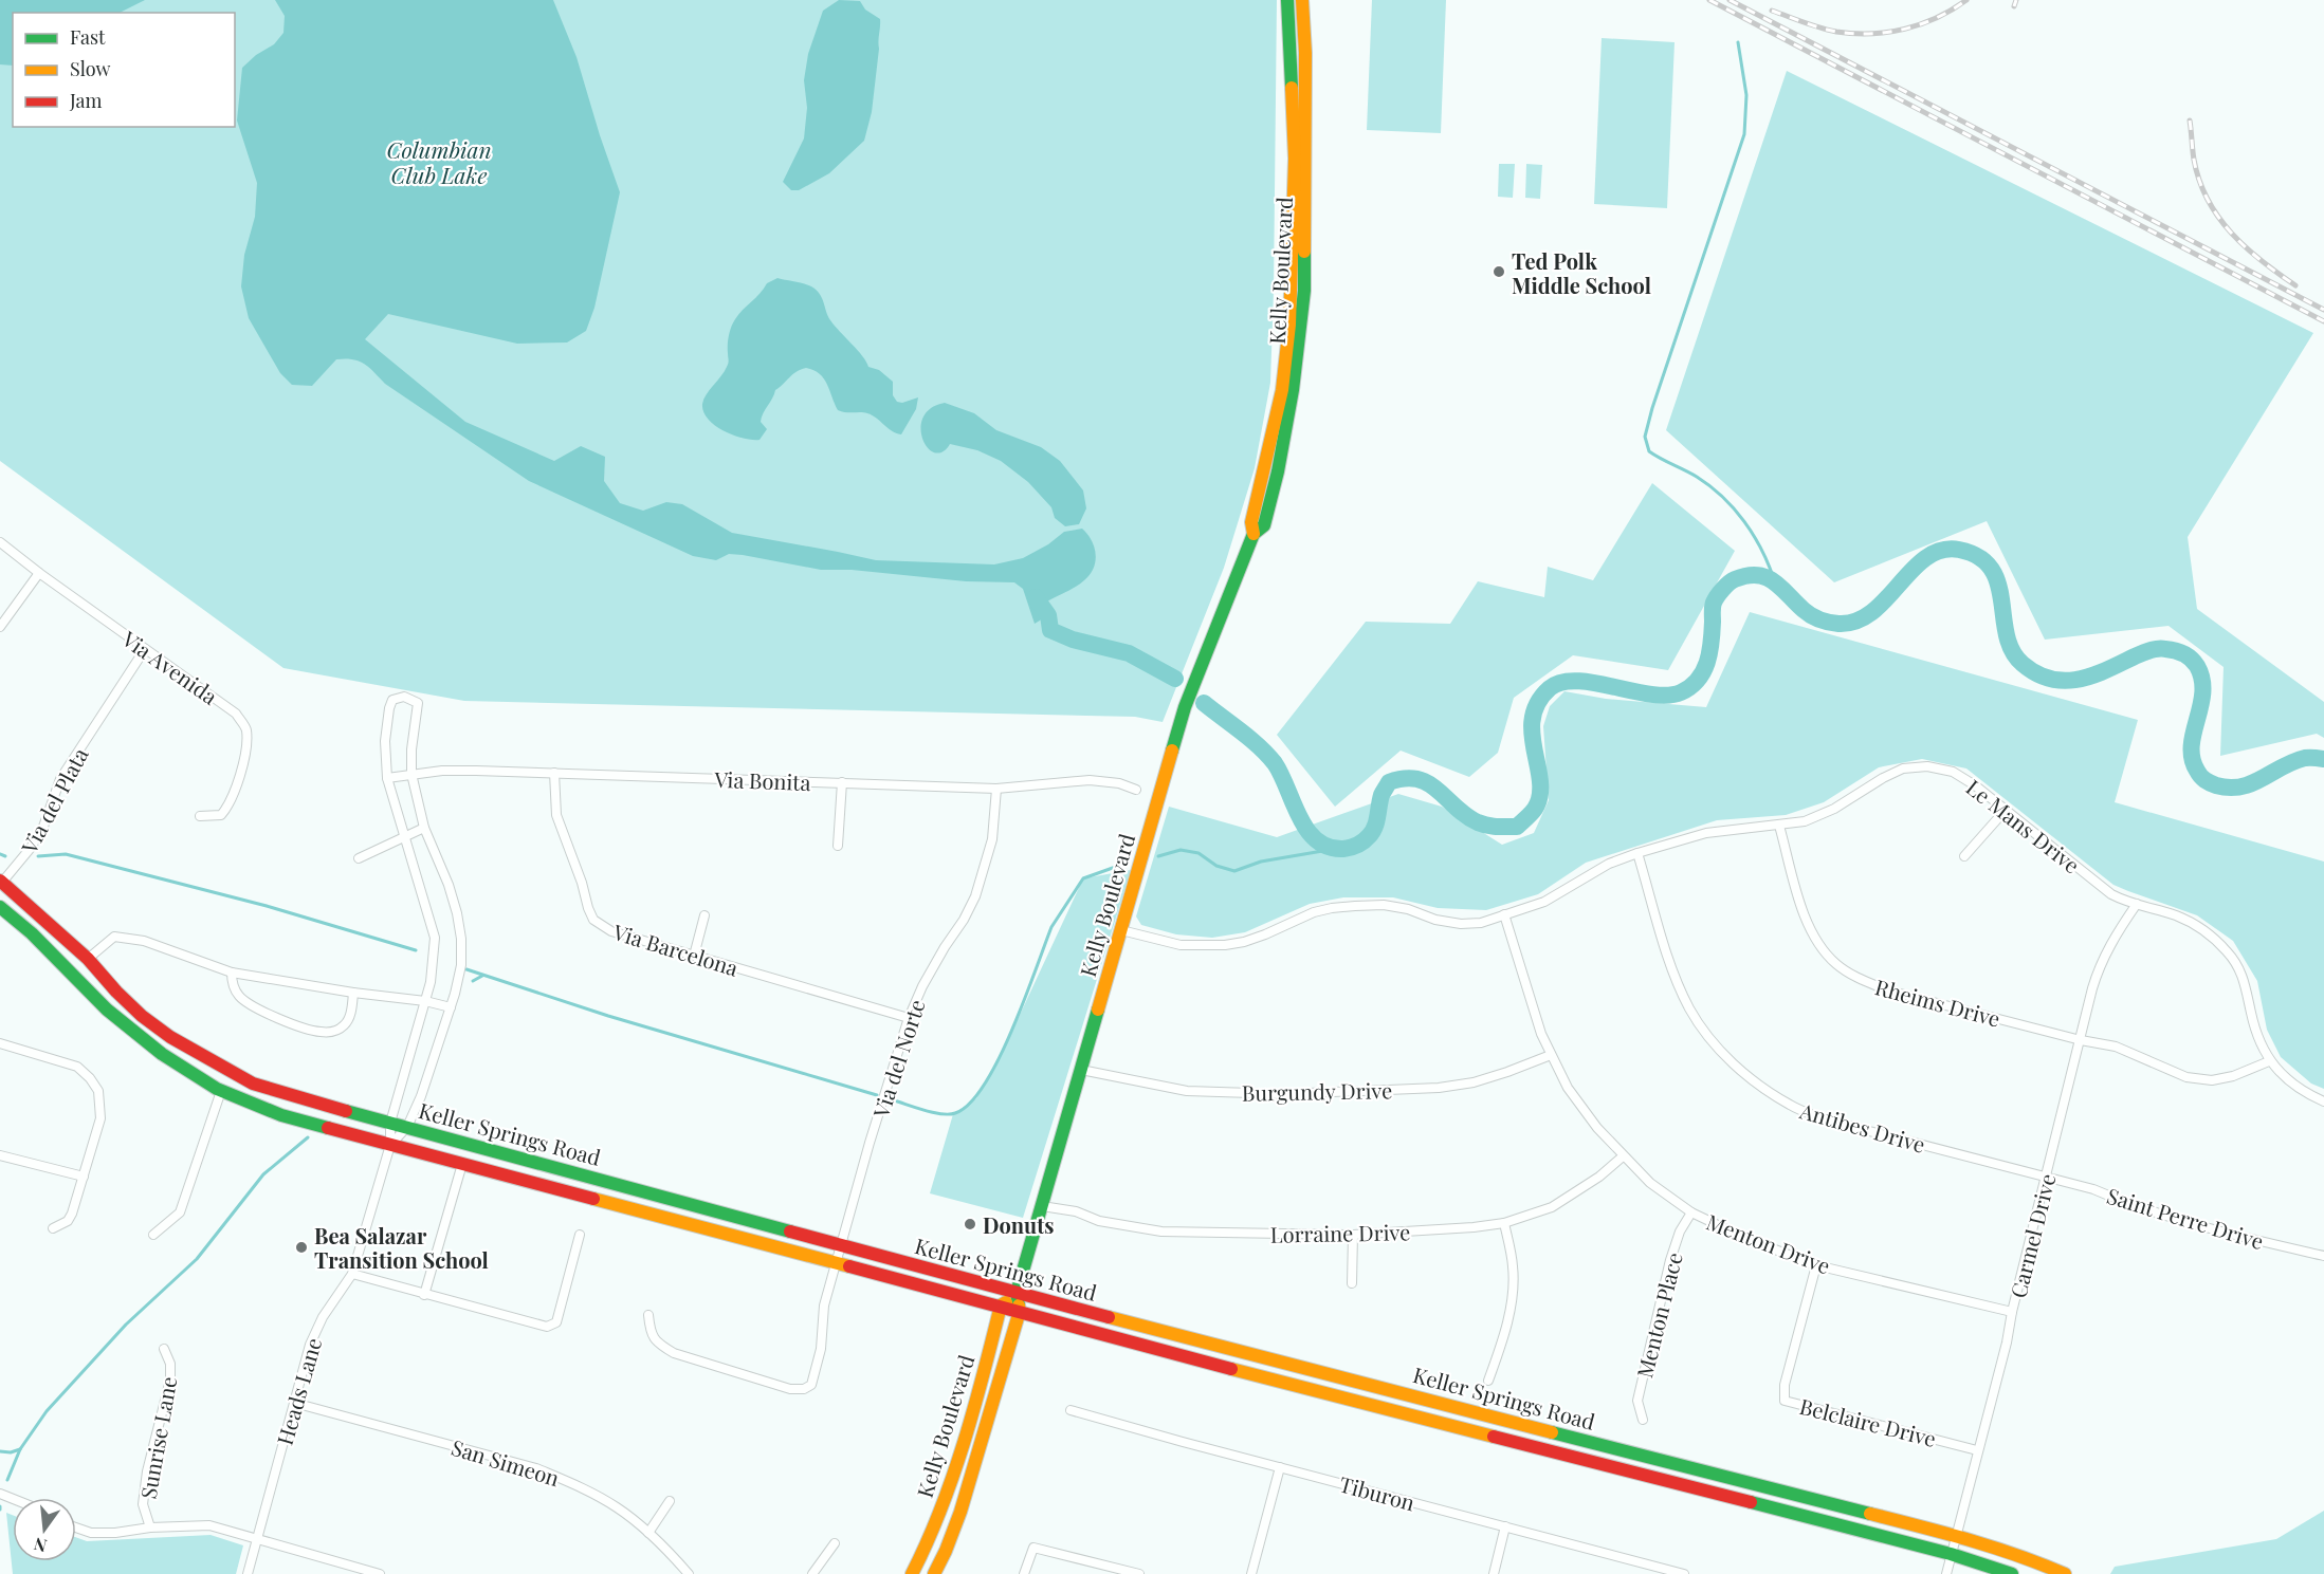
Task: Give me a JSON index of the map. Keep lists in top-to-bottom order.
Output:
{
  "streets": {
    "main road": ["Kelly Boulevard", "Keller Springs Road"],
    "street": [
      "Via Avenida",
      "Via Bonita",
      "Via del Plata",
      "Le Mans Drive",
      "Via Barcelona",
      "Rheims Drive",
      "Via del Norte",
      "Burgundy Drive",
      "Antibes Drive",
      "Saint Perre Drive",
      "Lorraine Drive",
      "Carmel Drive",
      "Menton Drive",
      "Menton Place",
      "Heads Lane",
      "Belclaire Drive",
      "Sunrise Lane",
      "San Simeon",
      "Tiburon"
    ]
  },
  "crossings": [
    ["Kelly Boulevard", "Le Mans Drive"],
    ["Kelly Boulevard", "Burgundy Drive"],
    ["Kelly Boulevard", "Keller Springs Road"],
    ["Kelly Boulevard", "Lorraine Drive"],
    ["Via Avenida", "Via del Plata"],
    ["Via Bonita", "Via Barcelona"],
    ["Via Bonita", "Via del Norte"],
    ["Via del Plata", "Keller Springs Road"],
    ["Le Mans Drive", "Rheims Drive"],
    ["Le Mans Drive", "Antibes Drive"],
    ["Le Mans Drive", "Carmel Drive"],
    ["Le Mans Drive", "Menton Drive"],
    ["Via Barcelona", "Via del Norte"],
    ["Rheims Drive", "Carmel Drive"],
    ["Via del Norte", "Keller Springs Road"],
    ["Burgundy Drive", "Menton Drive"],
    ["Antibes Drive", "Saint Perre Drive"],
    ["Antibes Drive", "Carmel Drive"],
    ["Keller Springs Road", "Carmel Drive"],
    ["Keller Springs Road", "Heads Lane"],
    ["Saint Perre Drive", "Carmel Drive"],
    ["Lorraine Drive", "Menton Drive"],
    ["Carmel Drive", "Menton Drive"],
    ["Carmel Drive", "Belclaire Drive"],
    ["Menton Drive", "Menton Place"],
    ["Menton Drive", "Belclaire Drive"],
    ["Heads Lane", "San Simeon"]
  ],
  "water": ["Columbian Club Lake"],
  "places": ["Ted Polk Middle School", "Donuts", "Bea Salazar Transition School"],
  "legend": ["Fast", "Slow", "Jam"],
  "north": "bottom"
}
